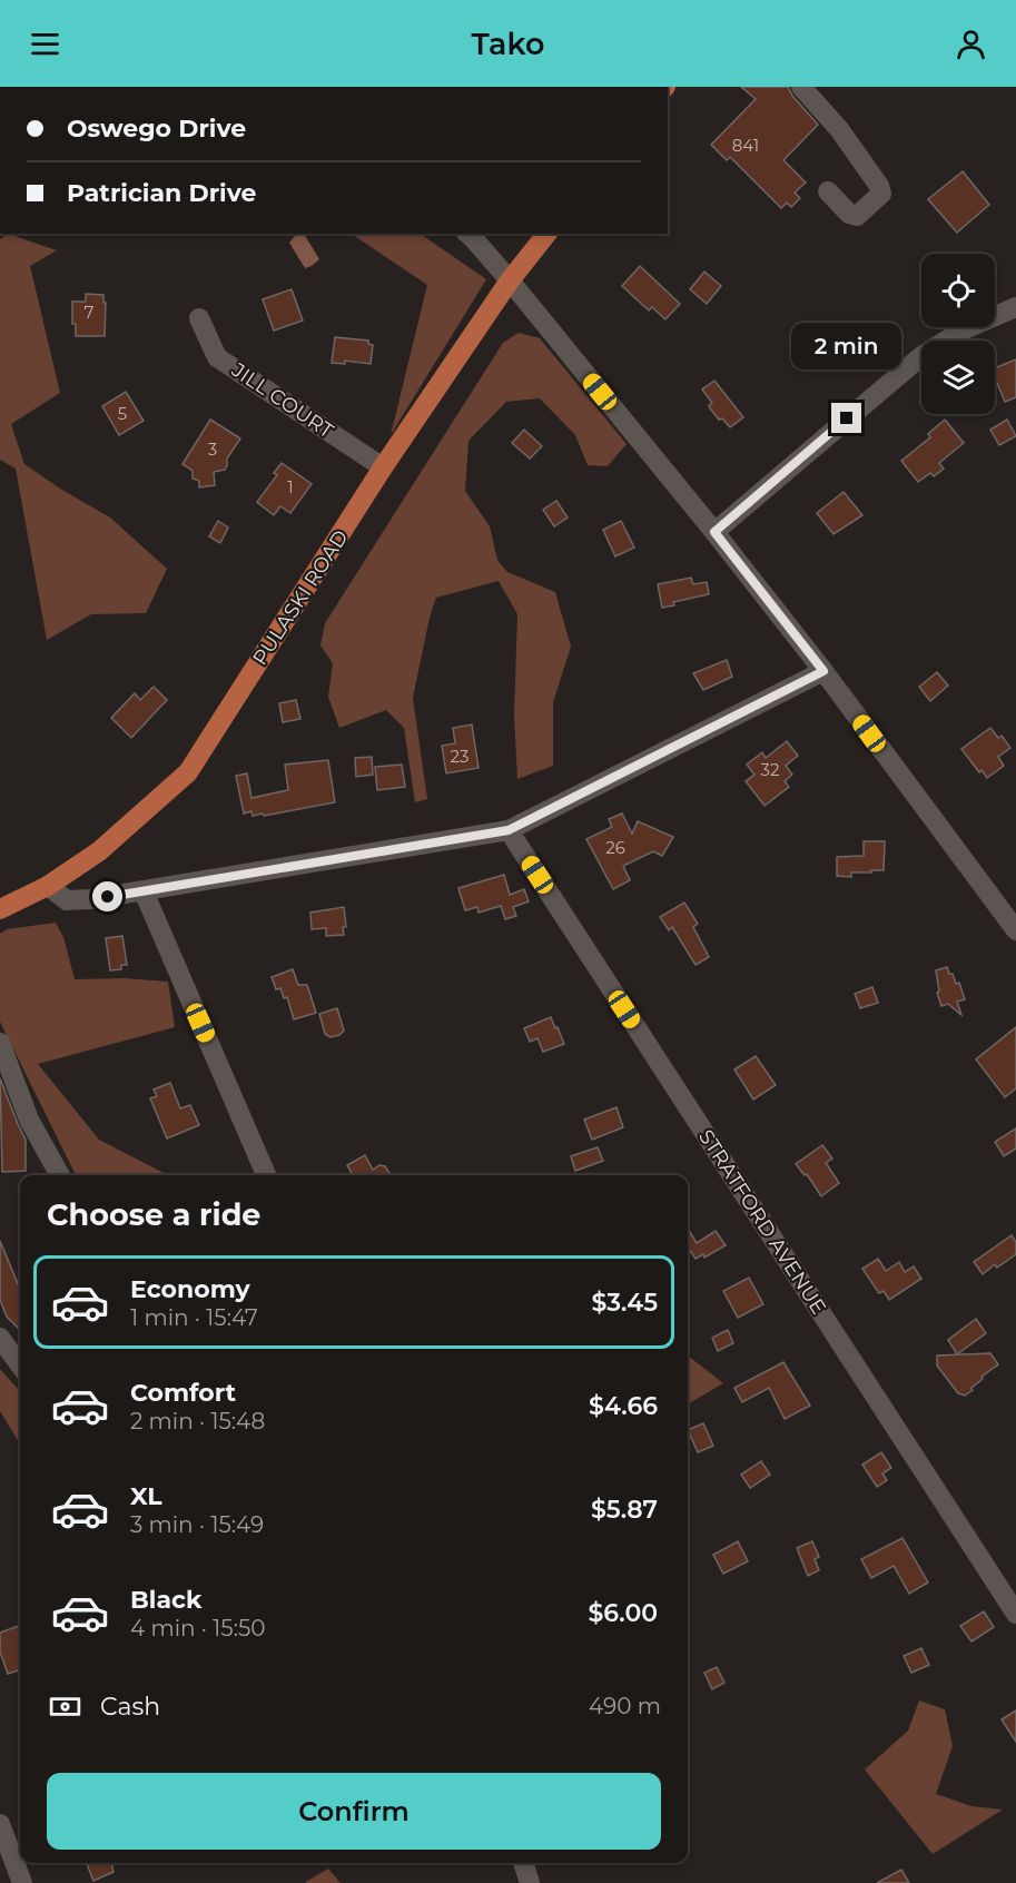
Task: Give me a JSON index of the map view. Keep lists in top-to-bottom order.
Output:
{
  "streets": {
    "main road": ["PULASKI ROAD"],
    "street": ["JILL COURT", "STRATFORD AVENUE"]
  },
  "crossings": [
    ["JILL COURT", "PULASKI ROAD"]
  ],
  "house_numbers": [
    "841",
    "7",
    "5",
    "3",
    "1",
    "23",
    "32",
    "26"
  ],
  "page": {
    "header": "Tako",
    "banner": ["Oswego Drive", "Patrician Drive"],
    "bubble": "2 min",
    "heading": "Choose a ride",
    "list": [
      {
        "name": "Economy",
        "note": "1 min · 15:47",
        "value": "$3.45"
      },
      {
        "name": "Comfort",
        "note": "2 min · 15:48",
        "value": "$4.66"
      },
      {
        "name": "XL",
        "note": "3 min · 15:49",
        "value": "$5.87"
      },
      {
        "name": "Black",
        "note": "4 min · 15:50",
        "value": "$6.00"
      }
    ],
    "pay": ["Cash", "490 m"],
    "buttons": "Confirm"
  }
}
